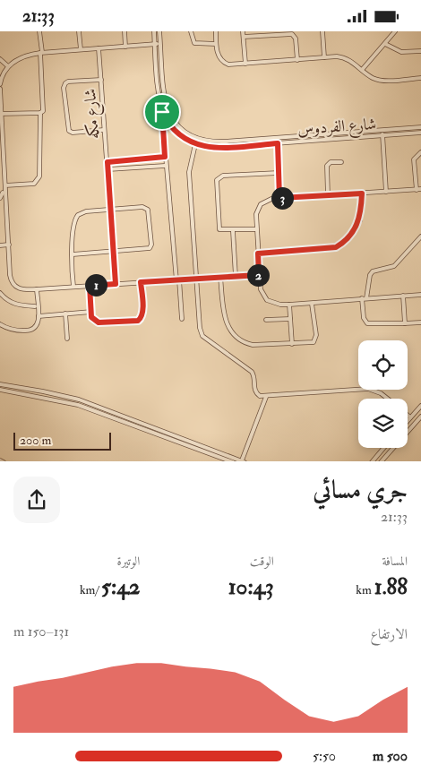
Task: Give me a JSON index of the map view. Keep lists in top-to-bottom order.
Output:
{
  "streets": {
    "street": ["شارع مكه", "شارع الفردوس"]
  },
  "scale_bar": "200 m",
  "page": {
    "status": "21:33",
    "pins": ["3", "2", "1"],
    "scale": "200 m",
    "heading": ["جري مسائي", "21:33"],
    "stats": [
      ["المسافة", "1.88 km"],
      ["الوقت", "10:43"],
      ["الوتيرة", "5:42 /km"]
    ],
    "chart": ["الارتفاع", "131–150 m"],
    "list": [
      {
        "name": "500 m",
        "note": "5:50"
      }
    ]
  }
}
